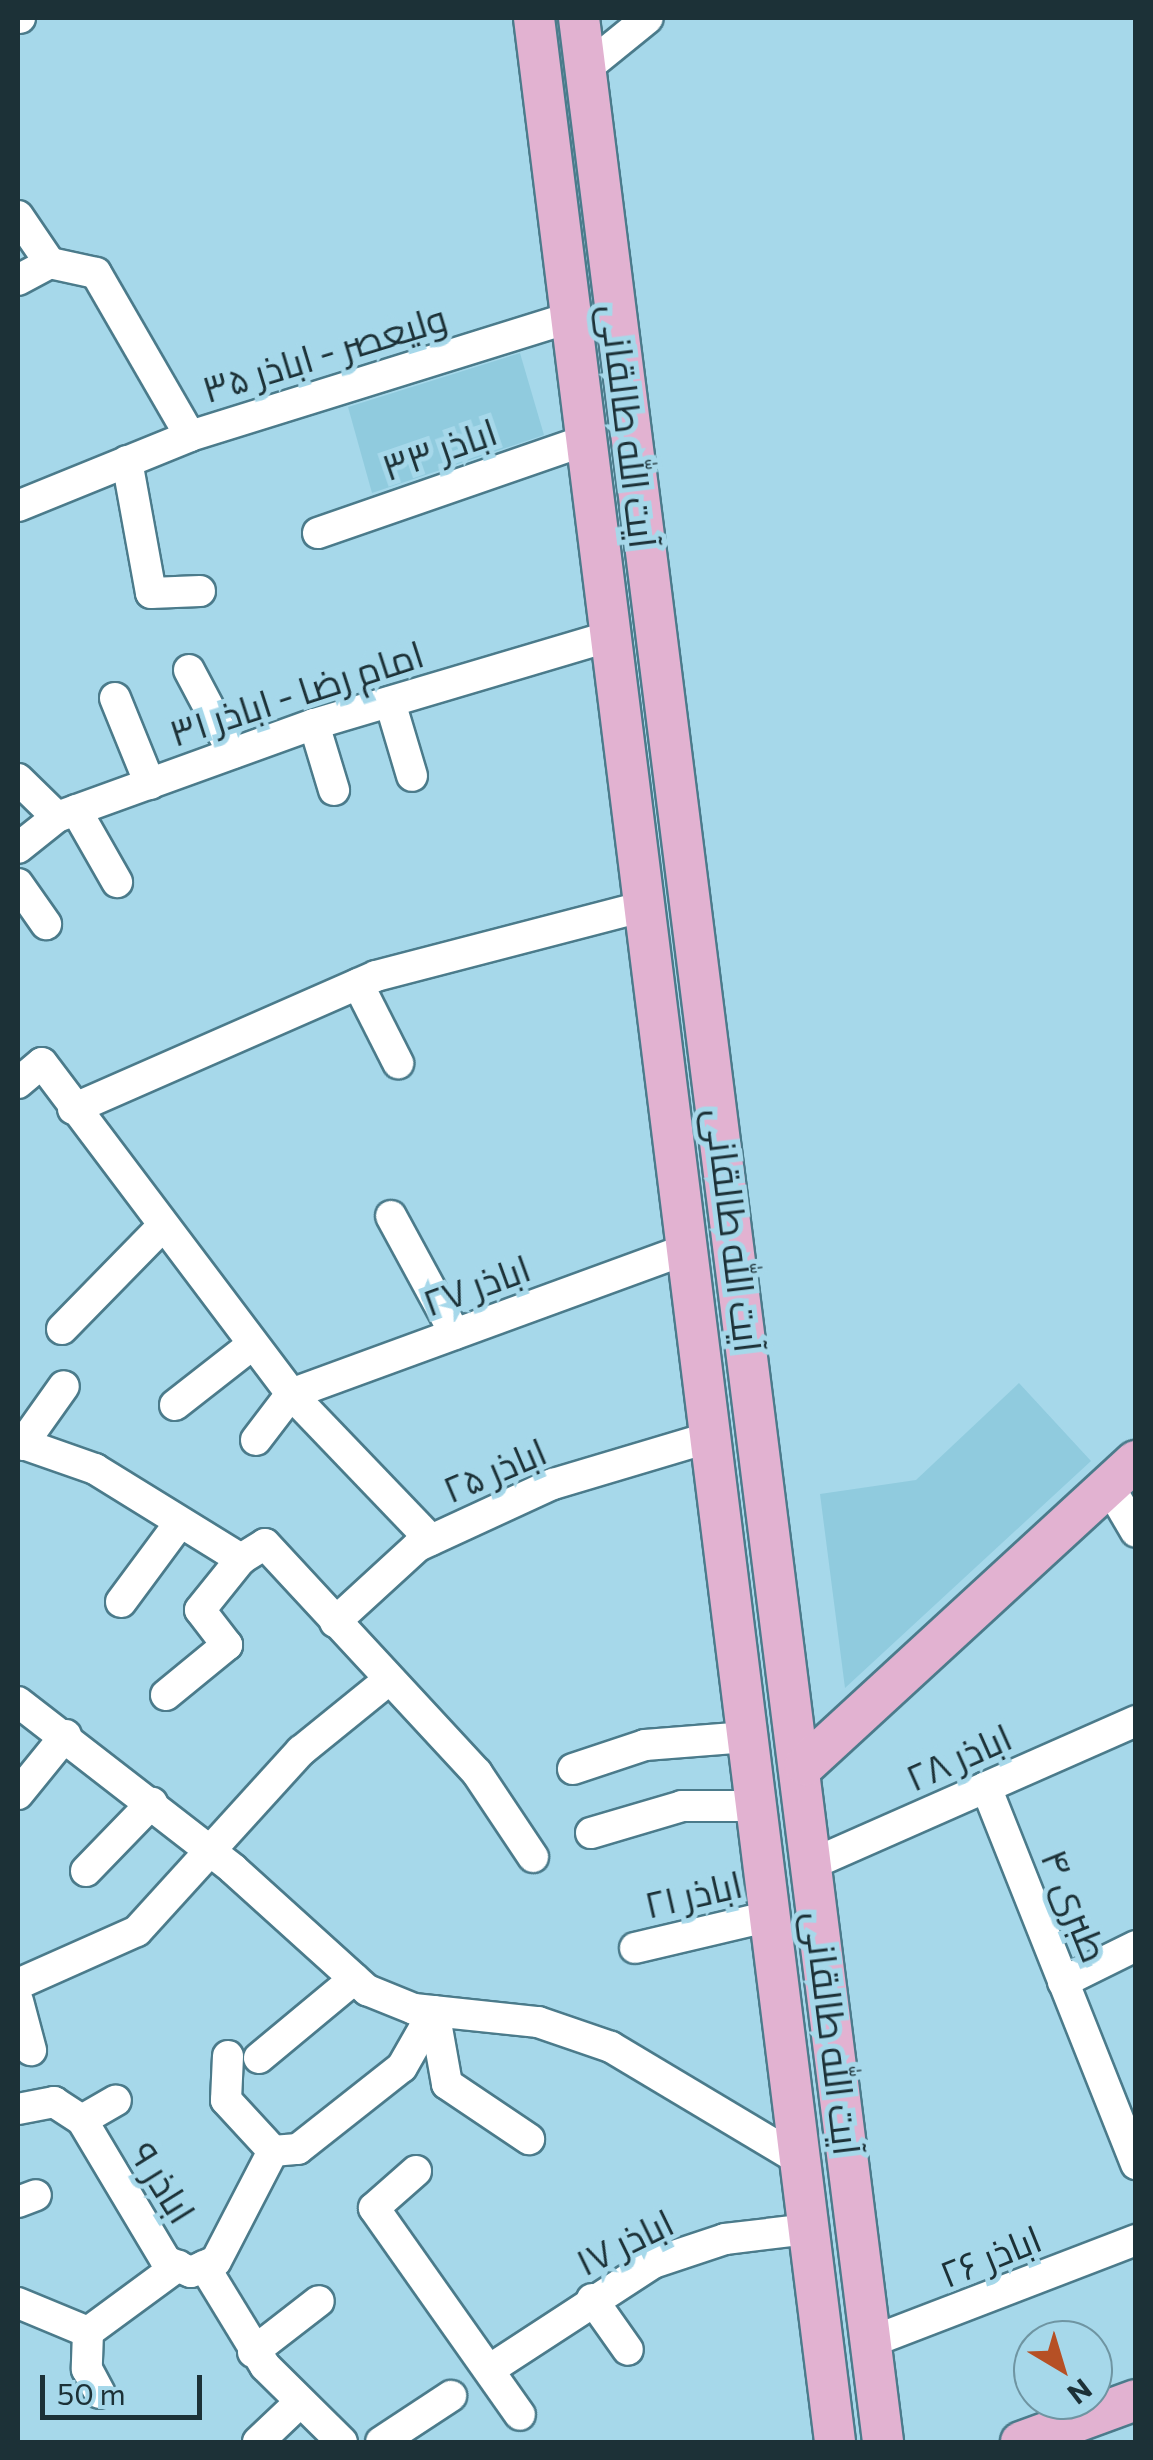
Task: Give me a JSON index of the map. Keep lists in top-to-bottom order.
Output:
{
  "streets": {
    "main road": ["آیت الله طالقانی"],
    "street": [
      "ولیعصر - اباذر ۳۵",
      "اباذر ۳۳",
      "امام رضا - اباذر ۳۱",
      "اباذر ۲۷",
      "اباذر ۲۵",
      "اباذر ۲۸",
      "اباذر ۲۱",
      "طبری ۴",
      "اباذر ۹",
      "اباذر ۱۷",
      "اباذر ۲۶"
    ]
  },
  "crossings": [
    ["ولیعصر - اباذر ۳۵", "آیت الله طالقانی"],
    ["آیت الله طالقانی", "اباذر ۳۳"],
    ["آیت الله طالقانی", "امام رضا - اباذر ۳۱"],
    ["آیت الله طالقانی", "اباذر ۲۷"],
    ["آیت الله طالقانی", "اباذر ۲۵"],
    ["آیت الله طالقانی", "اباذر ۲۸"],
    ["آیت الله طالقانی", "اباذر ۲۱"],
    ["آیت الله طالقانی", "اباذر ۱۷"],
    ["آیت الله طالقانی", "اباذر ۲۶"],
    ["اباذر ۲۸", "طبری ۴"]
  ],
  "scale_bar": "50 m",
  "north": "bottom right"
}
